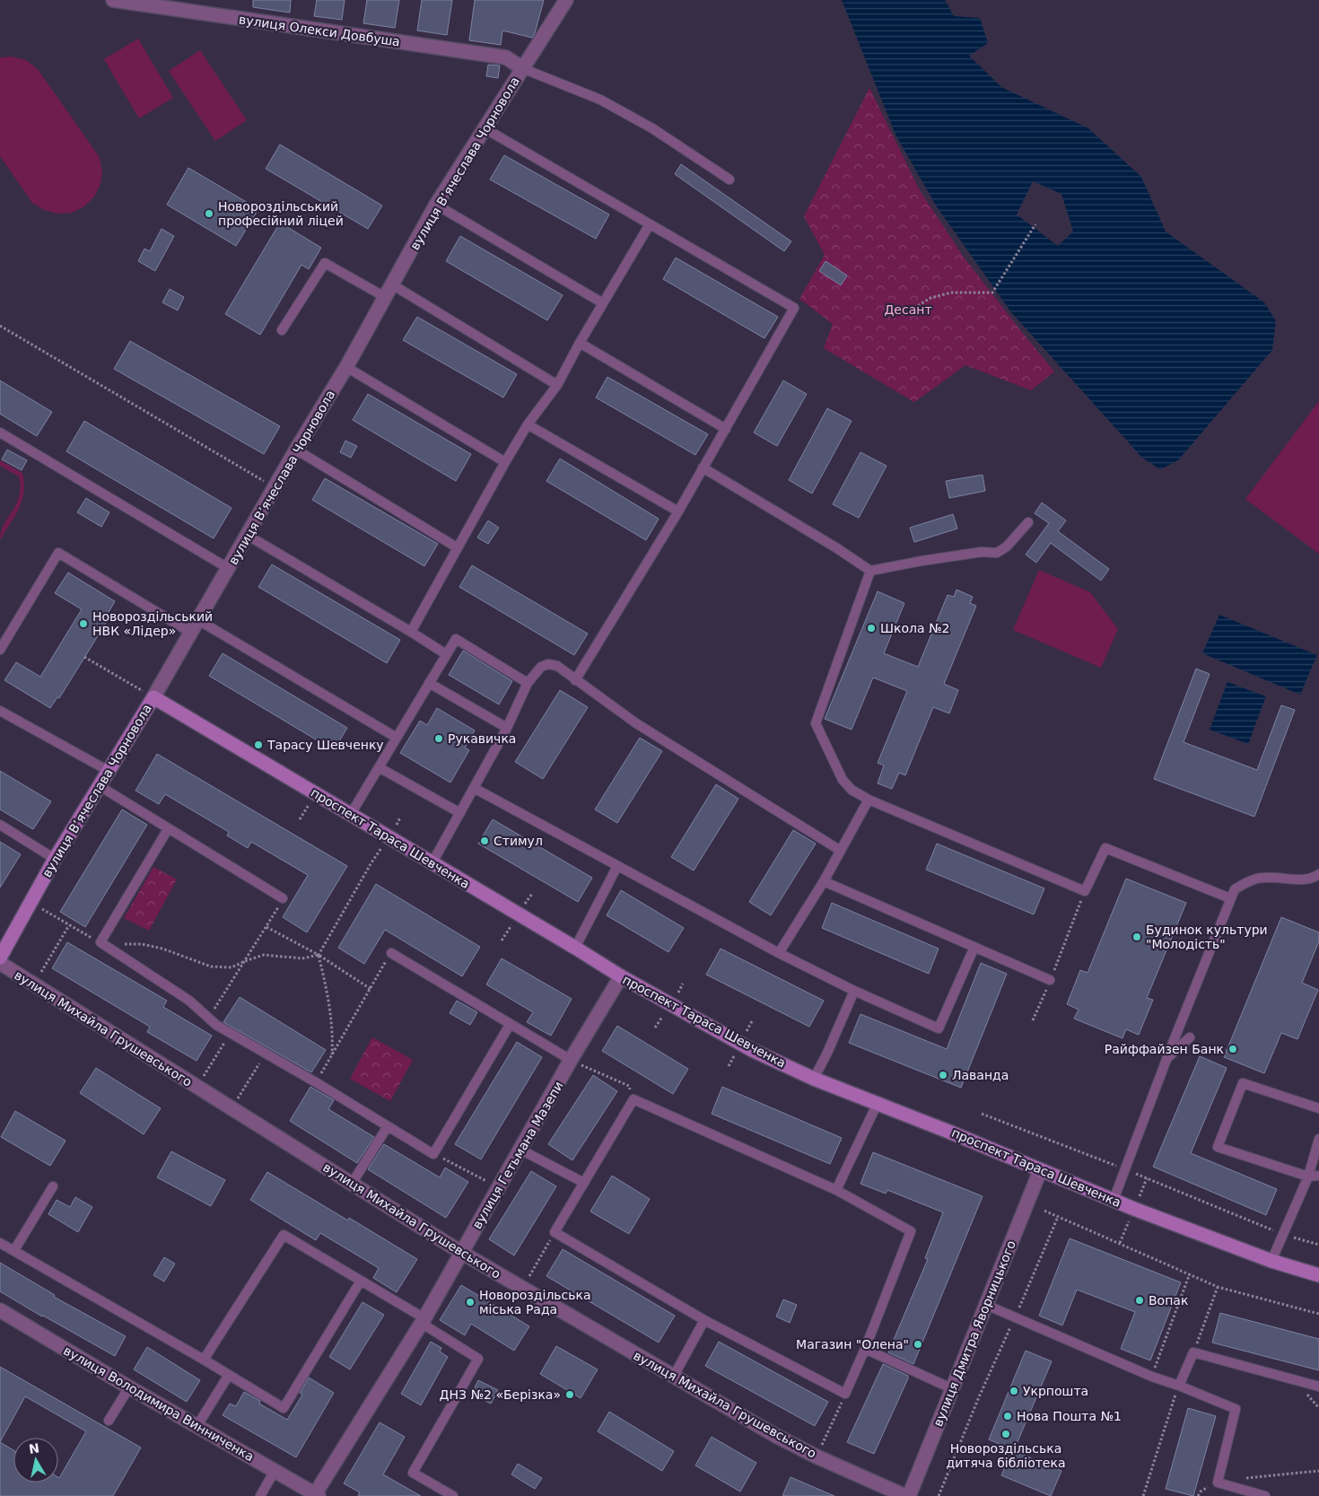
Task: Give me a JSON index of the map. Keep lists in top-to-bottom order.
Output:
{
  "streets": {
    "street": [
      "вулиця Олекси Довбуша",
      "вулиця Вʼячеслава Чорновола",
      "проспект Тараса Шевченка",
      "вулиця Михайла Грушевського",
      "вулиця Гетьмана Мазепи",
      "вулиця Дмитра Яворницького",
      "вулиця Володимира Винниченка"
    ]
  },
  "crossings": [
    ["вулиця Олекси Довбуша", "вулиця Вʼячеслава Чорновола"],
    ["вулиця Вʼячеслава Чорновола", "проспект Тараса Шевченка"],
    ["проспект Тараса Шевченка", "вулиця Гетьмана Мазепи"],
    ["проспект Тараса Шевченка", "вулиця Дмитра Яворницького"],
    ["вулиця Михайла Грушевського", "вулиця Гетьмана Мазепи"],
    ["вулиця Михайла Грушевського", "вулиця Дмитра Яворницького"],
    ["вулиця Гетьмана Мазепи", "вулиця Володимира Винниченка"]
  ],
  "parks": ["Десант"],
  "places": [
    "Новороздільський професійний ліцей",
    "Новороздільський НВК «Лідер»",
    "Школа №2",
    "Рукавичка",
    "Тарасу Шевченку",
    "Стимул",
    "Будинок культури \"Молодість\"",
    "Райффайзен Банк",
    "Лаванда",
    "Вопак",
    "Новороздільська міська Рада",
    "Магазин \"Олена\"",
    "Укрпошта",
    "ДНЗ №2 «Берізка»",
    "Нова Пошта №1",
    "Новороздільська дитяча бібліотека"
  ],
  "north": "top"
}
